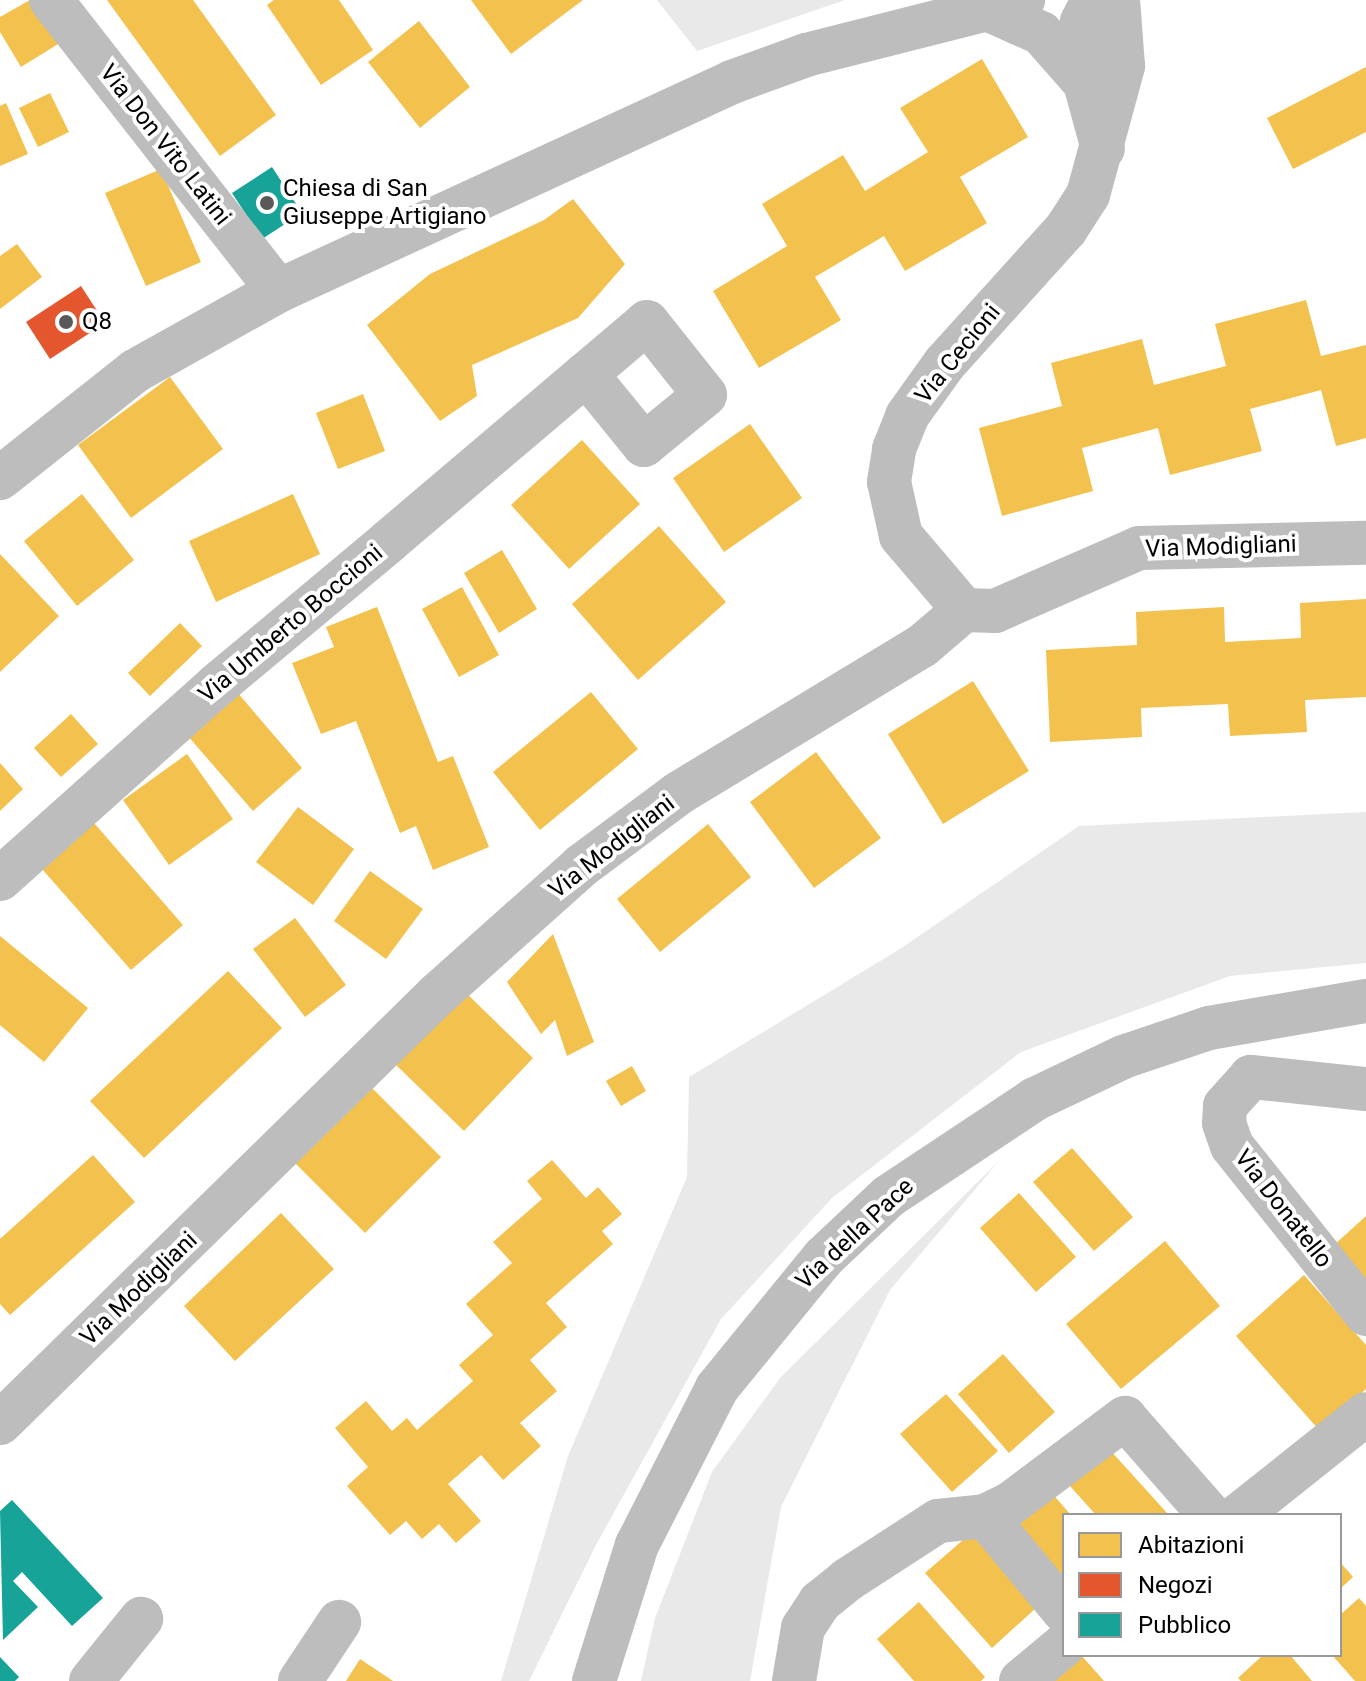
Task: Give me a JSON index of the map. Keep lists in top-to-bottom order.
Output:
{
  "streets": {
    "street": [
      "Via Don Vito Latini",
      "Via Cecioni",
      "Via Modigliani",
      "Via Umberto Boccioni",
      "Via Donatello",
      "Via della Pace"
    ]
  },
  "crossings": [
    ["Via Cecioni", "Via Modigliani"]
  ],
  "places": ["Chiesa di San Giuseppe Artigiano", "Q8"],
  "legend": ["Abitazioni", "Negozi", "Pubblico"]
}
